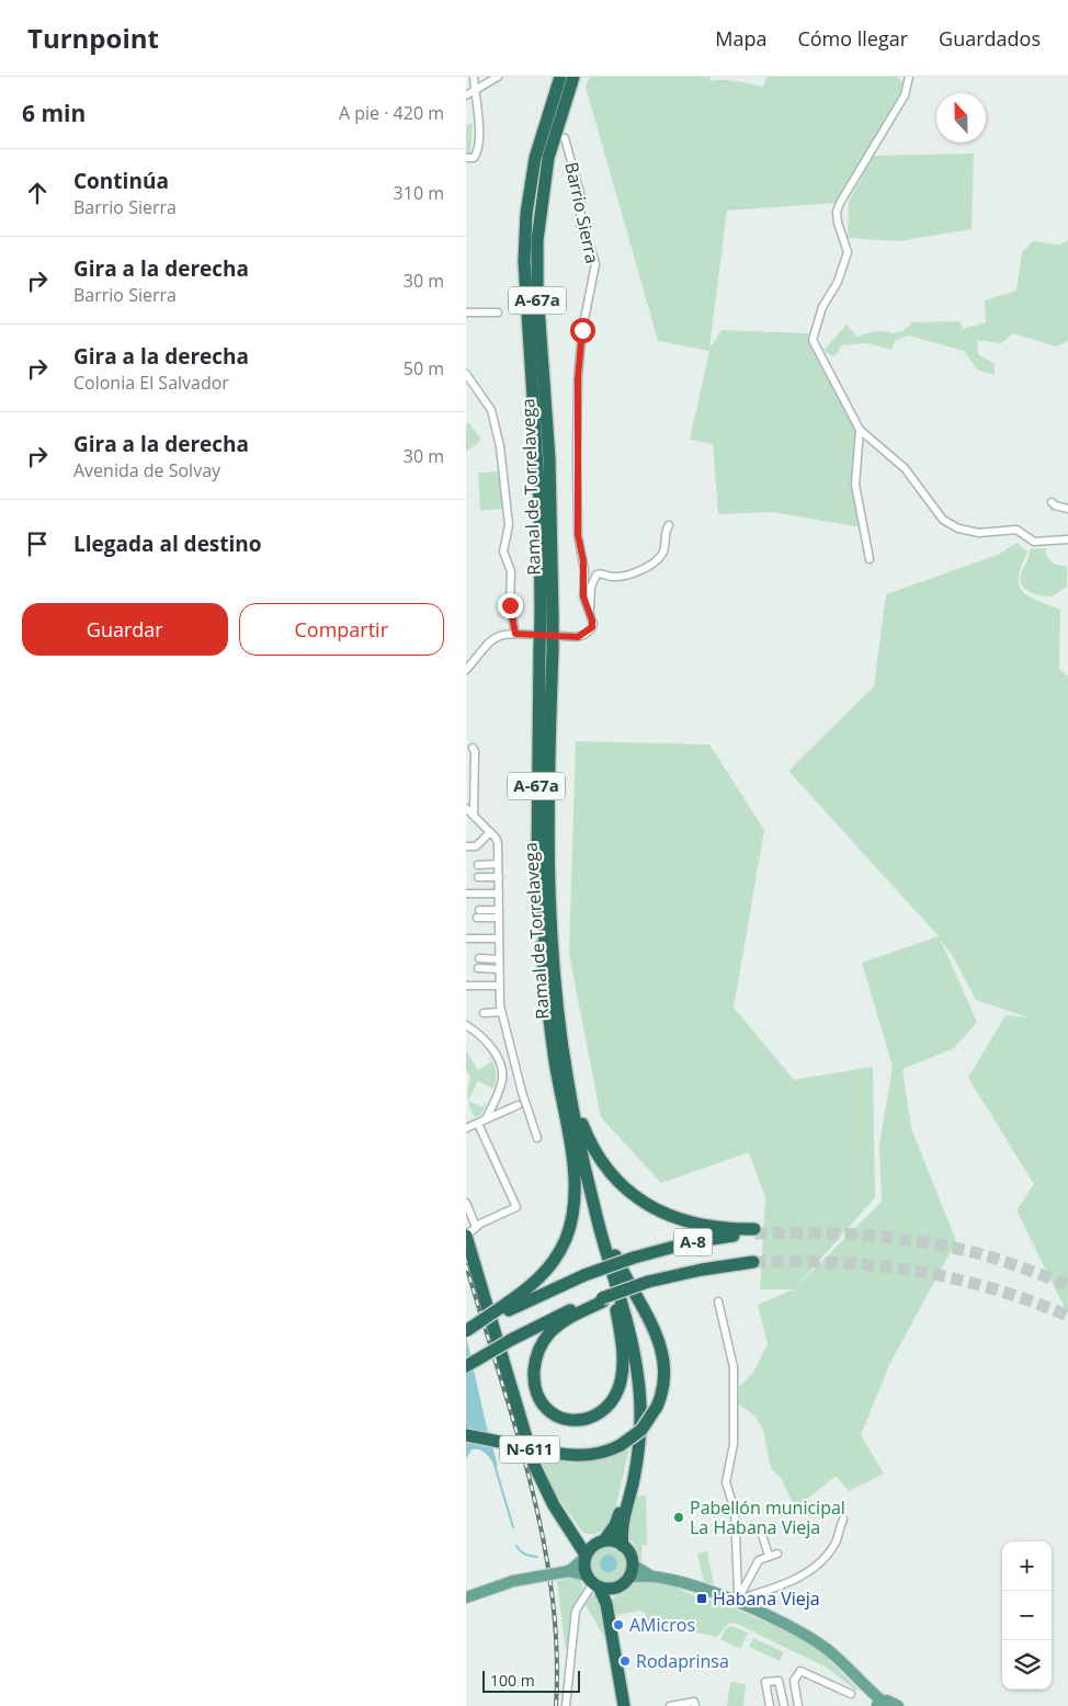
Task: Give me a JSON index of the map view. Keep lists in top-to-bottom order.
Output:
{
  "streets": {
    "highway": [
      "A-67a",
      "Ramal de Torrelavega",
      "A-8",
      "N-611"
    ],
    "street": ["Barrio Sierra"]
  },
  "crossings": [
    ["Ramal de Torrelavega", "A-8"]
  ],
  "places": {
    "other": ["Pabellón municipal La Habana Vieja", "AMicros", "Rodaprinsa"],
    "transit": ["Habana Vieja"]
  },
  "scale_bar": "100 m",
  "north": "top",
  "page": {
    "header": "Turnpoint",
    "nav": ["Mapa", "Cómo llegar", "Guardados"],
    "heading": ["6 min", "A pie · 420 m"],
    "list": [
      ["Continúa", "Barrio Sierra", "310 m"],
      ["Gira a la derecha", "Barrio Sierra", "30 m"],
      ["Gira a la derecha", "Colonia El Salvador", "50 m"],
      ["Gira a la derecha", "Avenida de Solvay", "30 m"],
      "Llegada al destino"
    ],
    "buttons": ["Guardar", "Compartir"],
    "map_buttons": ["+", "−"],
    "scale": "100 m"
  }
}
